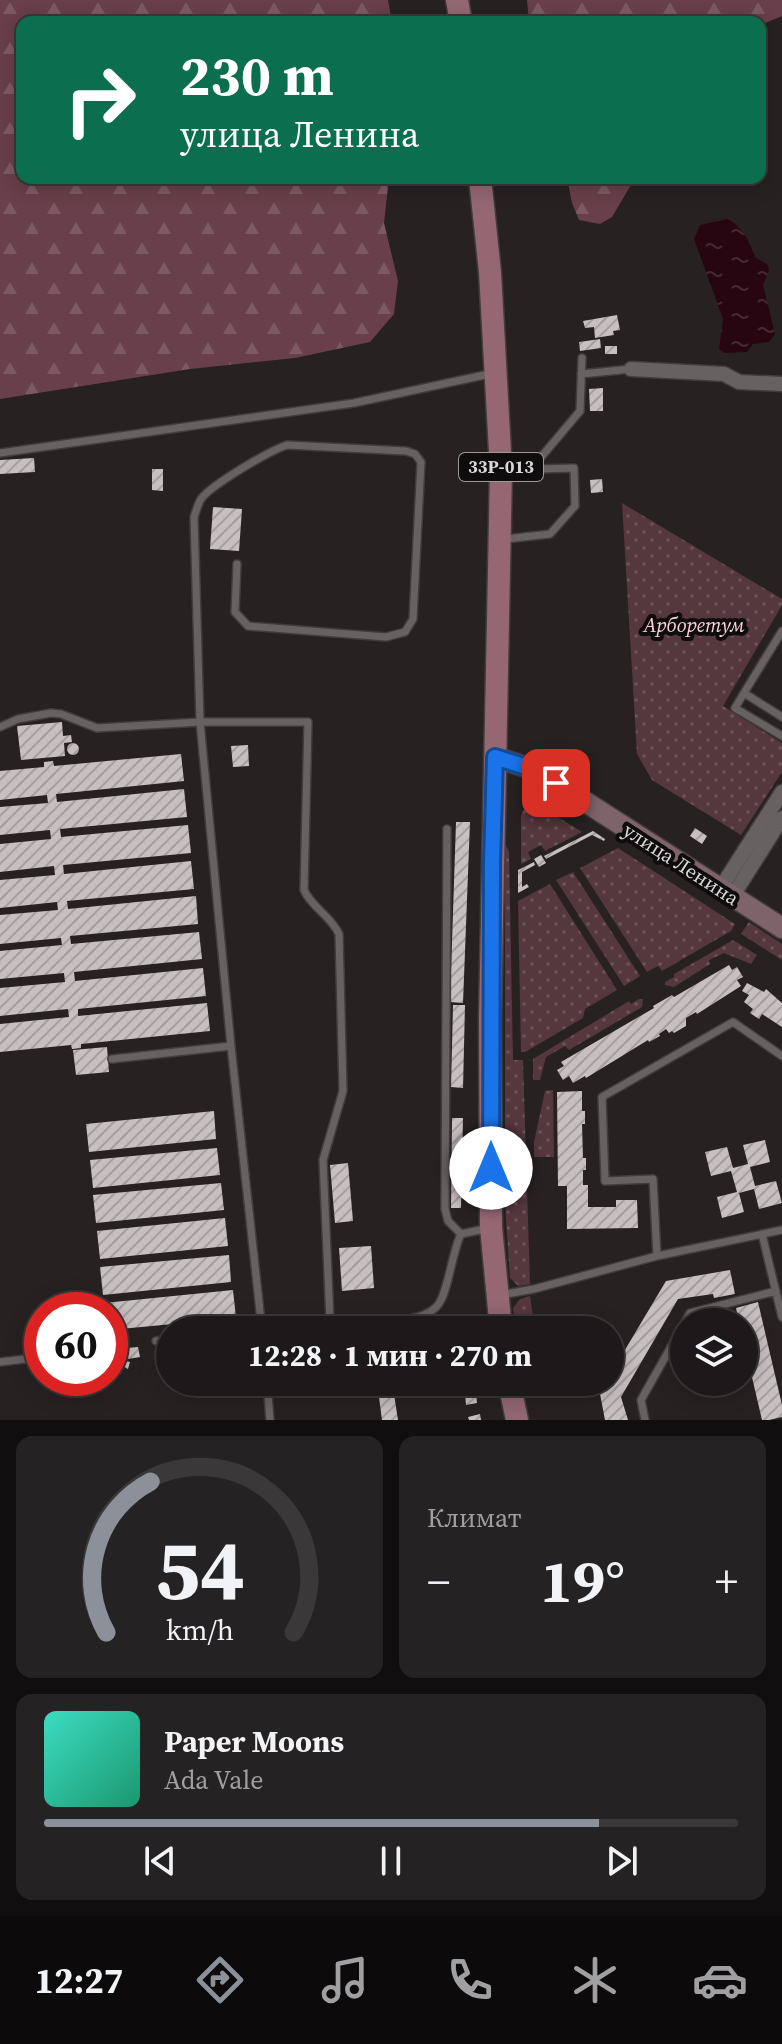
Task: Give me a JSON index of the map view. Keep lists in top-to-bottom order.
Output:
{
  "streets": {
    "main road": ["33Р-013", "улица Ленина"]
  },
  "crossings": [
    ["33Р-013", "улица Ленина"]
  ],
  "parks": ["Арборетум"],
  "page": {
    "turn": ["230 m", "улица Ленина"],
    "limit": "60",
    "trip": "12:28 · 1 мин · 270 m",
    "tile": "Климат",
    "heat": ["−", "19°", "+"],
    "song": ["Paper Moons", "Ada Vale"],
    "tabs": "12:27",
    "gauge": ["54", "km/h"]
  }
}
